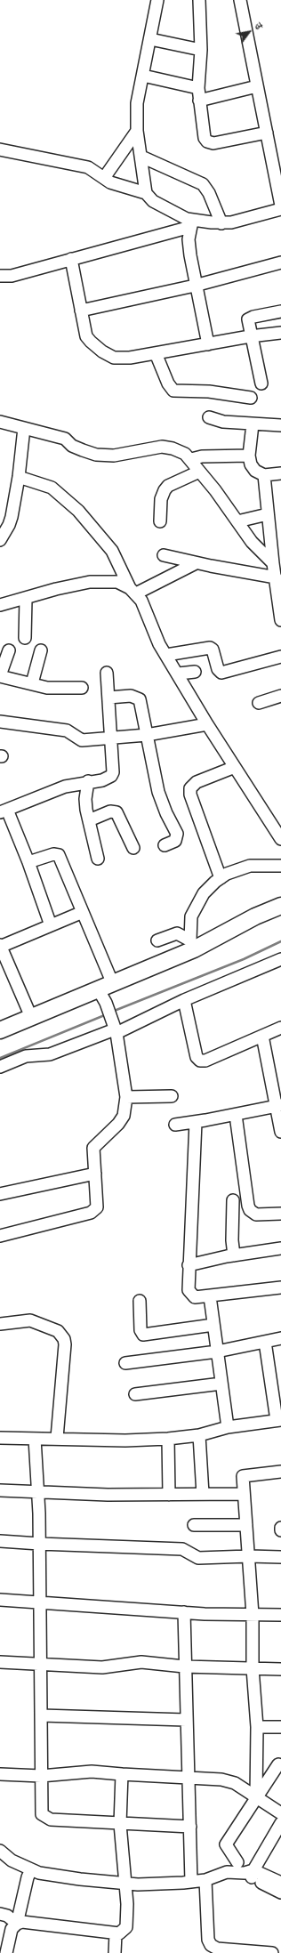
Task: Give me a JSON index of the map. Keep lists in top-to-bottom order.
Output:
{
  "north": "top right"
}
